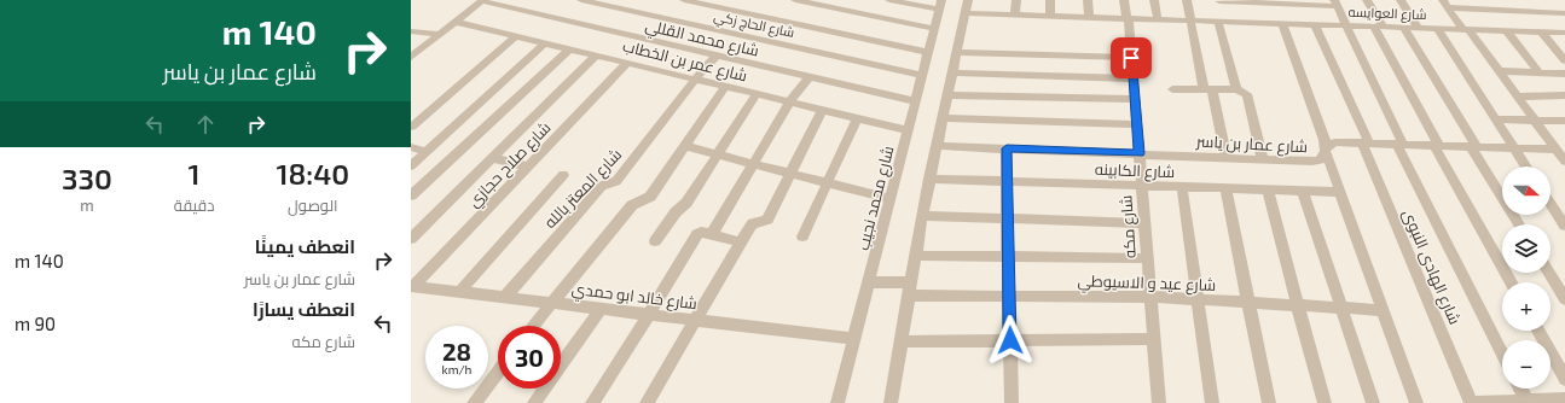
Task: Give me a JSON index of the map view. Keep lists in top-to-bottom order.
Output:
{
  "streets": {
    "street": [
      "شارع العوايسه",
      "شارع الحاج زكي",
      "شارع محمد القللي",
      "شارع عمر بن الخطاب",
      "شارع عمار بن ياسر",
      "شارع صلاح حجازي",
      "شارع الكابينه",
      "شارع المعتز بالله",
      "شارع محمد نجيب",
      "شارع مكه",
      "شارع الهادى النبوى",
      "شارع عيد و الاسيوطي",
      "شارع خالد ابو حمدي"
    ]
  },
  "crossings": [
    ["شارع العوايسه", "شارع مكه"],
    ["شارع العوايسه", "شارع الهادى النبوى"],
    ["شارع الحاج زكي", "شارع محمد نجيب"],
    ["شارع محمد القللي", "شارع المعتز بالله"],
    ["شارع محمد القللي", "شارع محمد نجيب"],
    ["شارع عمر بن الخطاب", "شارع صلاح حجازي"],
    ["شارع عمر بن الخطاب", "شارع المعتز بالله"],
    ["شارع عمر بن الخطاب", "شارع محمد نجيب"],
    ["شارع عمار بن ياسر", "شارع مكه"],
    ["شارع عمار بن ياسر", "شارع الهادى النبوى"],
    ["شارع صلاح حجازي", "شارع خالد ابو حمدي"],
    ["شارع الكابينه", "شارع مكه"],
    ["شارع المعتز بالله", "شارع خالد ابو حمدي"],
    ["شارع محمد نجيب", "شارع عيد و الاسيوطي"],
    ["شارع محمد نجيب", "شارع خالد ابو حمدي"],
    ["شارع مكه", "شارع عيد و الاسيوطي"]
  ],
  "north": "right",
  "page": {
    "turn": ["140 m", "شارع عمار بن ياسر"],
    "eta": [
      "18:40",
      "الوصول",
      "1",
      "دقيقة",
      "330",
      "m"
    ],
    "map_buttons": ["+", "−"],
    "list": [
      {
        "name": "انعطف يمينًا",
        "note": "شارع عمار بن ياسر",
        "value": "140 m"
      },
      {
        "name": "انعطف يسارًا",
        "note": "شارع مكه",
        "value": "90 m"
      }
    ],
    "speed": "28 km/h",
    "limit": "30"
  }
}
